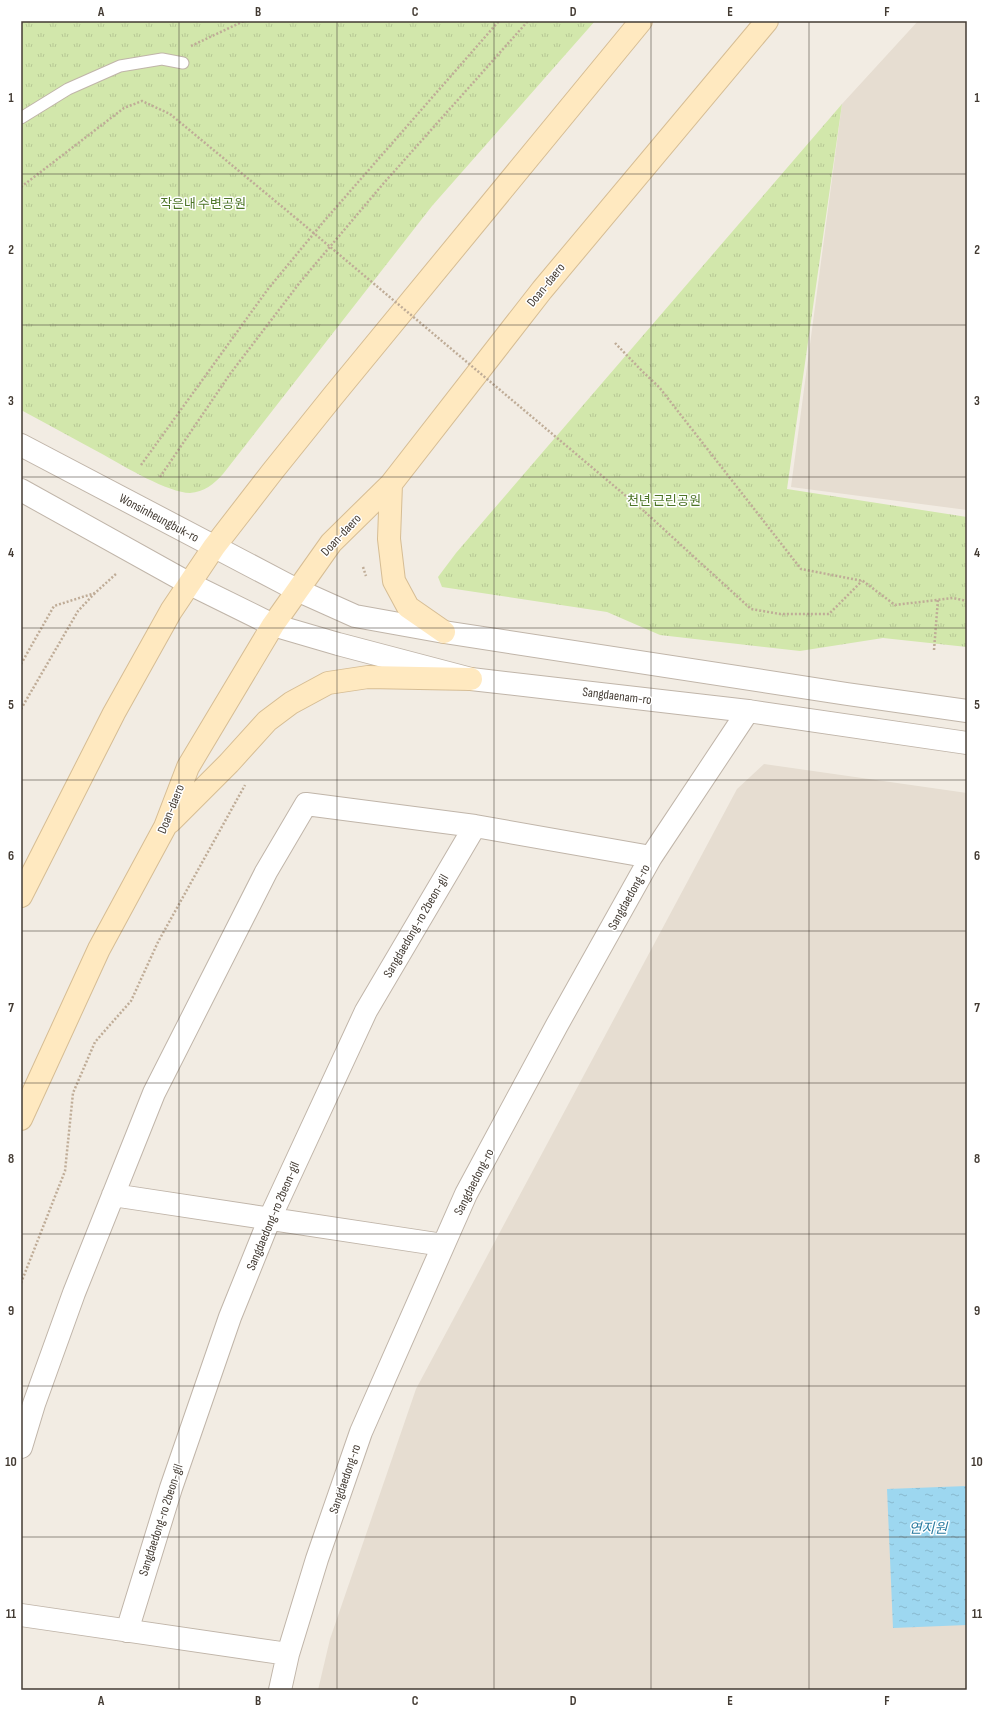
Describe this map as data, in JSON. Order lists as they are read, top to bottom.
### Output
{
  "streets": {
    "main road": ["Doan-daero"],
    "street": [
      "Wonsinheungbuk-ro",
      "Sangdaenam-ro",
      "Sangdaedong-ro",
      "Sangdaedong-ro 2beon-gil"
    ]
  },
  "crossings": [
    ["Doan-daero", "Wonsinheungbuk-ro"],
    ["Doan-daero", "Sangdaenam-ro"],
    ["Sangdaenam-ro", "Sangdaedong-ro"]
  ],
  "water": ["연지원"],
  "parks": ["작은내 수변공원", "천년 근린공원"],
  "grid": {
    "columns": [
      "A",
      "B",
      "C",
      "D",
      "E",
      "F"
    ],
    "rows": [
      "1",
      "2",
      "3",
      "4",
      "5",
      "6",
      "7",
      "8",
      "9",
      "10",
      "11"
    ]
  }
}
